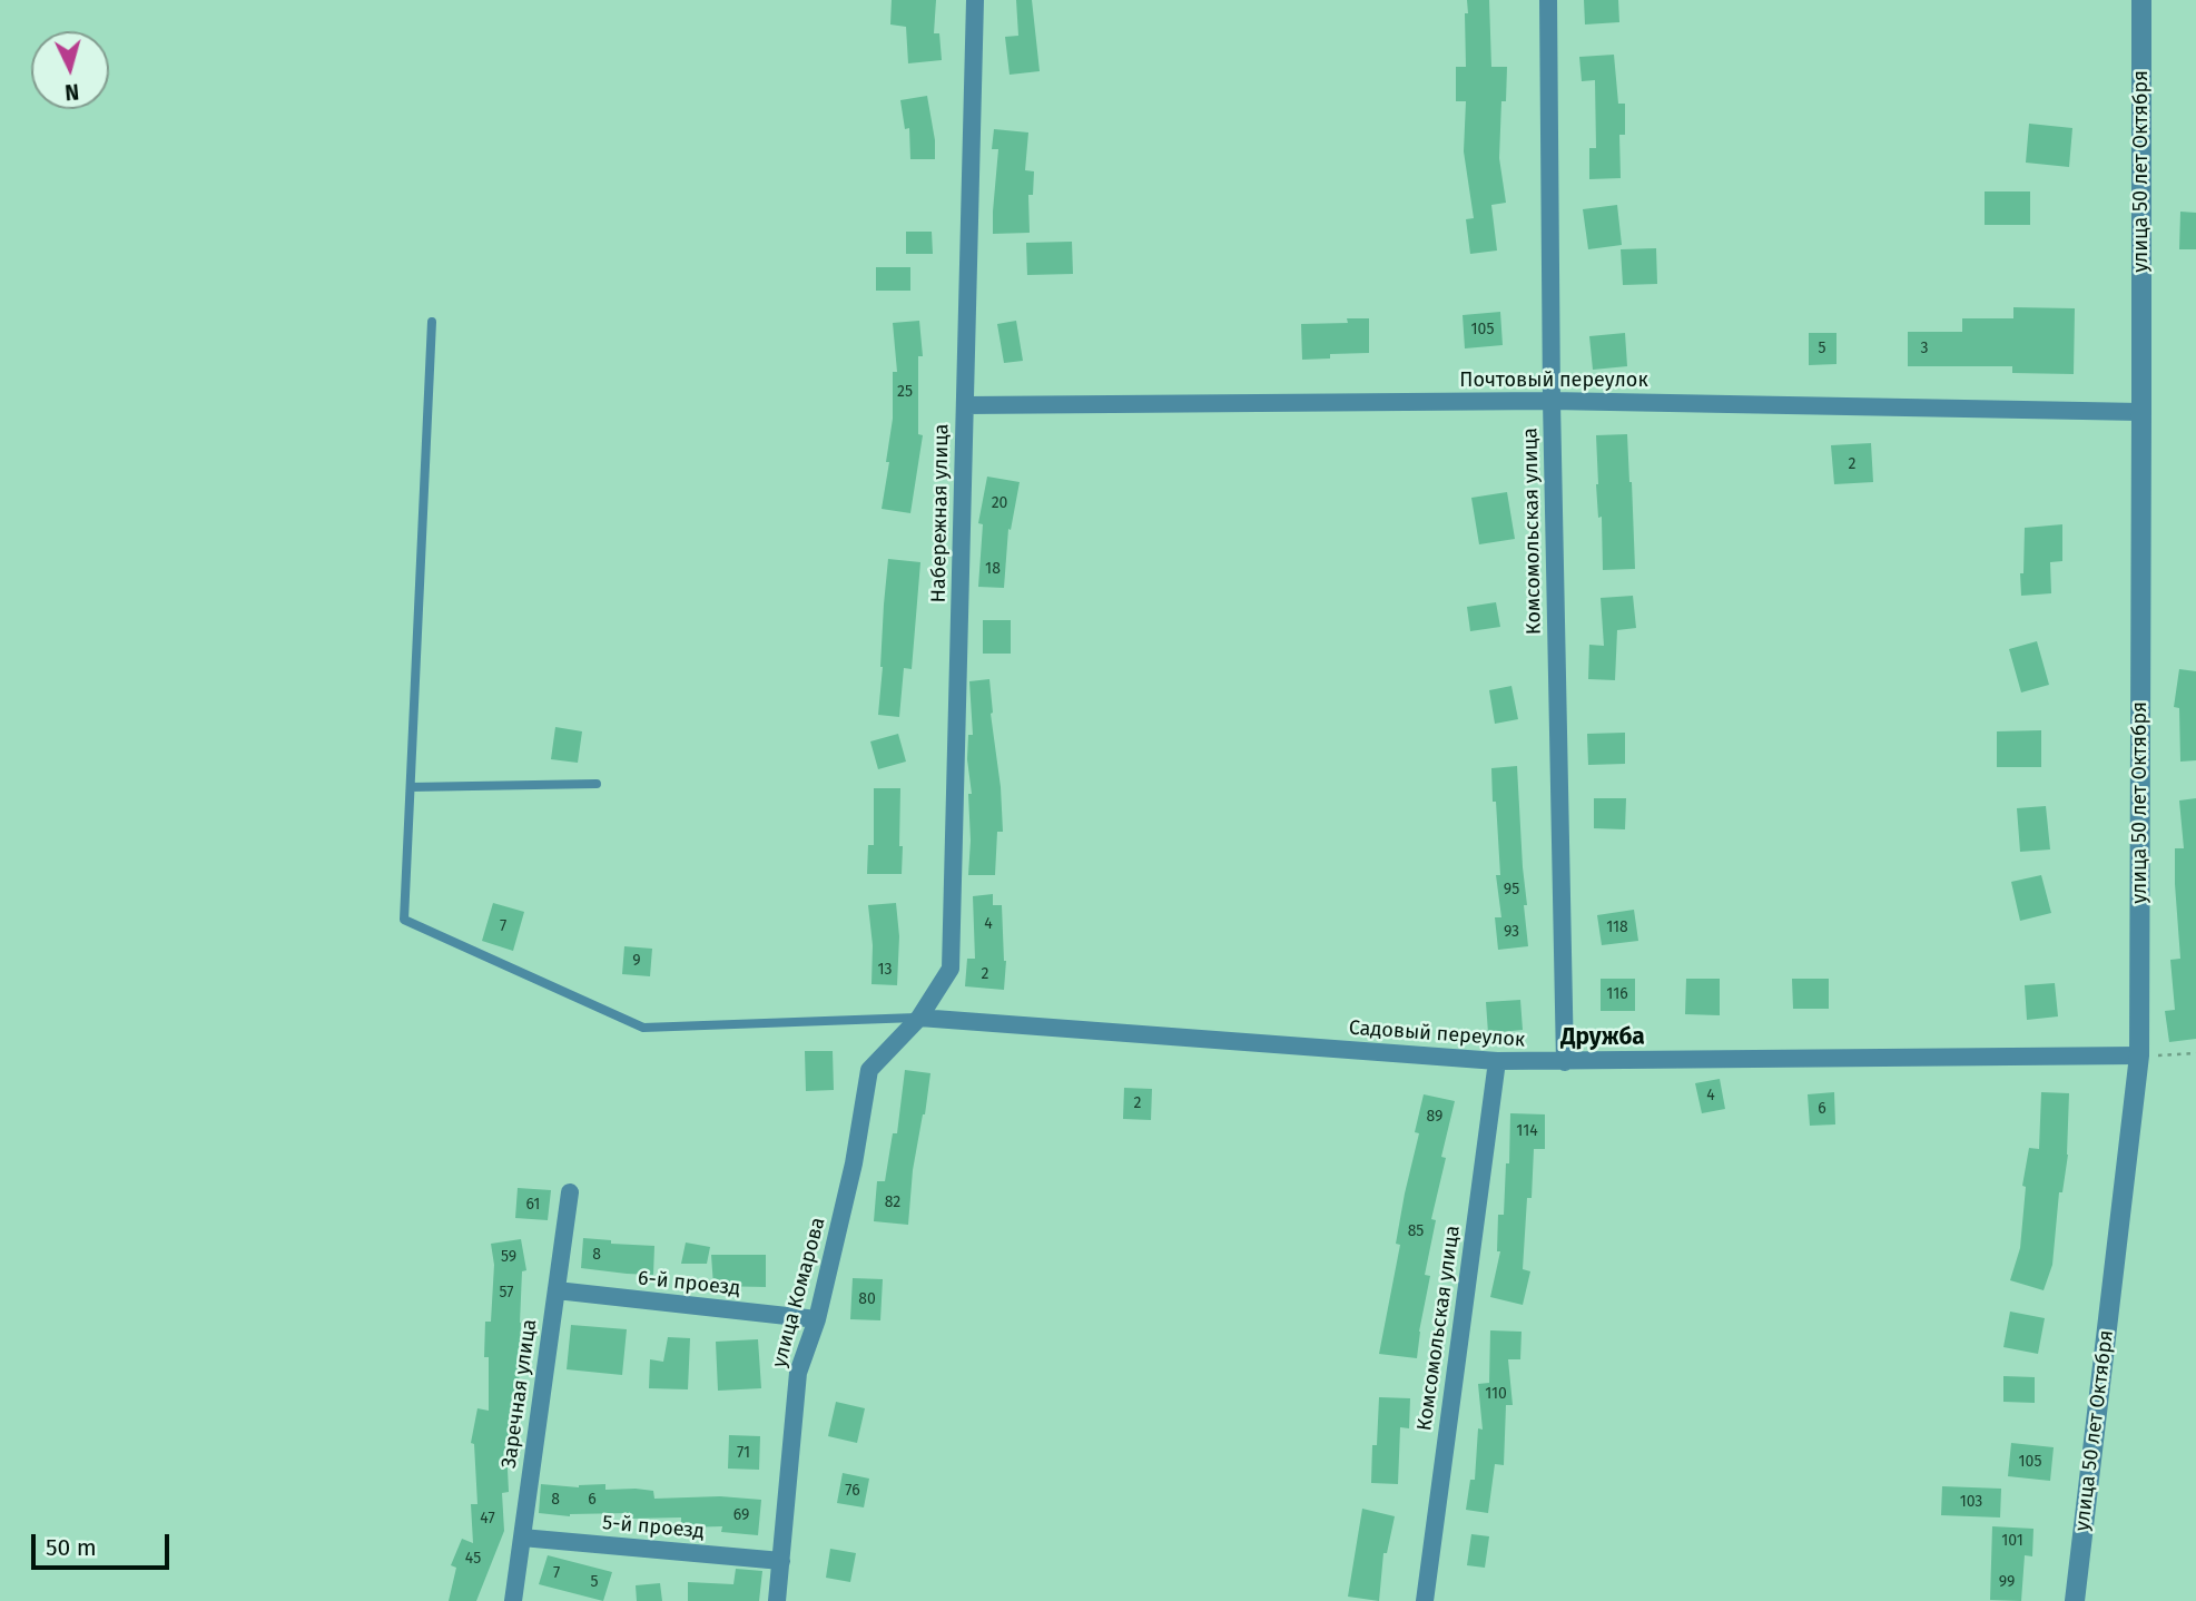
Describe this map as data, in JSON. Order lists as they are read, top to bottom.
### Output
{
  "streets": {
    "street": [
      "улица 50 лет Октября",
      "Почтовый переулок",
      "Набережная улица",
      "Комсомольская улица",
      "Садовый переулок",
      "6-й проезд",
      "улица Комарова",
      "Заречная улица",
      "5-й проезд"
    ]
  },
  "crossings": [
    ["улица 50 лет Октября", "Почтовый переулок"],
    ["улица 50 лет Октября", "Садовый переулок"],
    ["Почтовый переулок", "Набережная улица"],
    ["Почтовый переулок", "Комсомольская улица"],
    ["Набережная улица", "Садовый переулок"],
    ["Набережная улица", "улица Комарова"],
    ["Комсомольская улица", "Садовый переулок"],
    ["Садовый переулок", "улица Комарова"],
    ["6-й проезд", "улица Комарова"],
    ["6-й проезд", "Заречная улица"],
    ["улица Комарова", "5-й проезд"],
    ["Заречная улица", "5-й проезд"]
  ],
  "districts": ["Дружба"],
  "house_numbers": [
    "105",
    "5",
    "3",
    "25",
    "2",
    "20",
    "18",
    "95",
    "4",
    "7",
    "118",
    "93",
    "9",
    "13",
    "2",
    "116",
    "4",
    "2",
    "6",
    "89",
    "114",
    "82",
    "61",
    "85",
    "8",
    "59",
    "57",
    "80",
    "110",
    "71",
    "105",
    "76",
    "8",
    "6",
    "103",
    "69",
    "47",
    "101",
    "45",
    "7",
    "5",
    "99"
  ],
  "scale_bar": "50 m",
  "north": "bottom"
}
